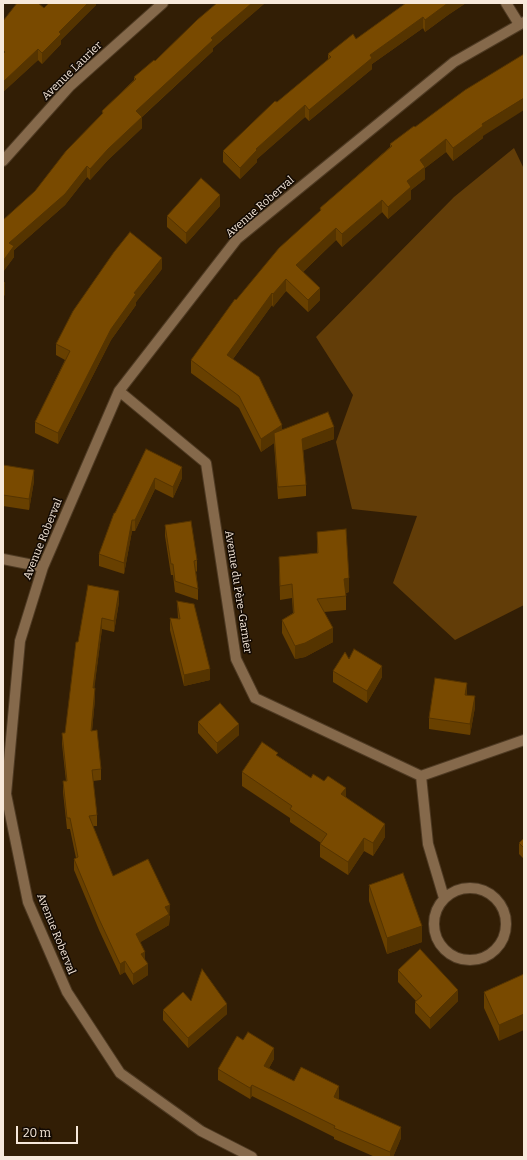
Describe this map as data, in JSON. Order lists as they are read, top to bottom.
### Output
{
  "streets": {
    "street": ["Avenue Laurier", "Avenue Roberval", "Avenue du Père-Garnier"]
  },
  "crossings": [
    ["Avenue Roberval", "Avenue du Père-Garnier"]
  ],
  "scale_bar": "20 m"
}
